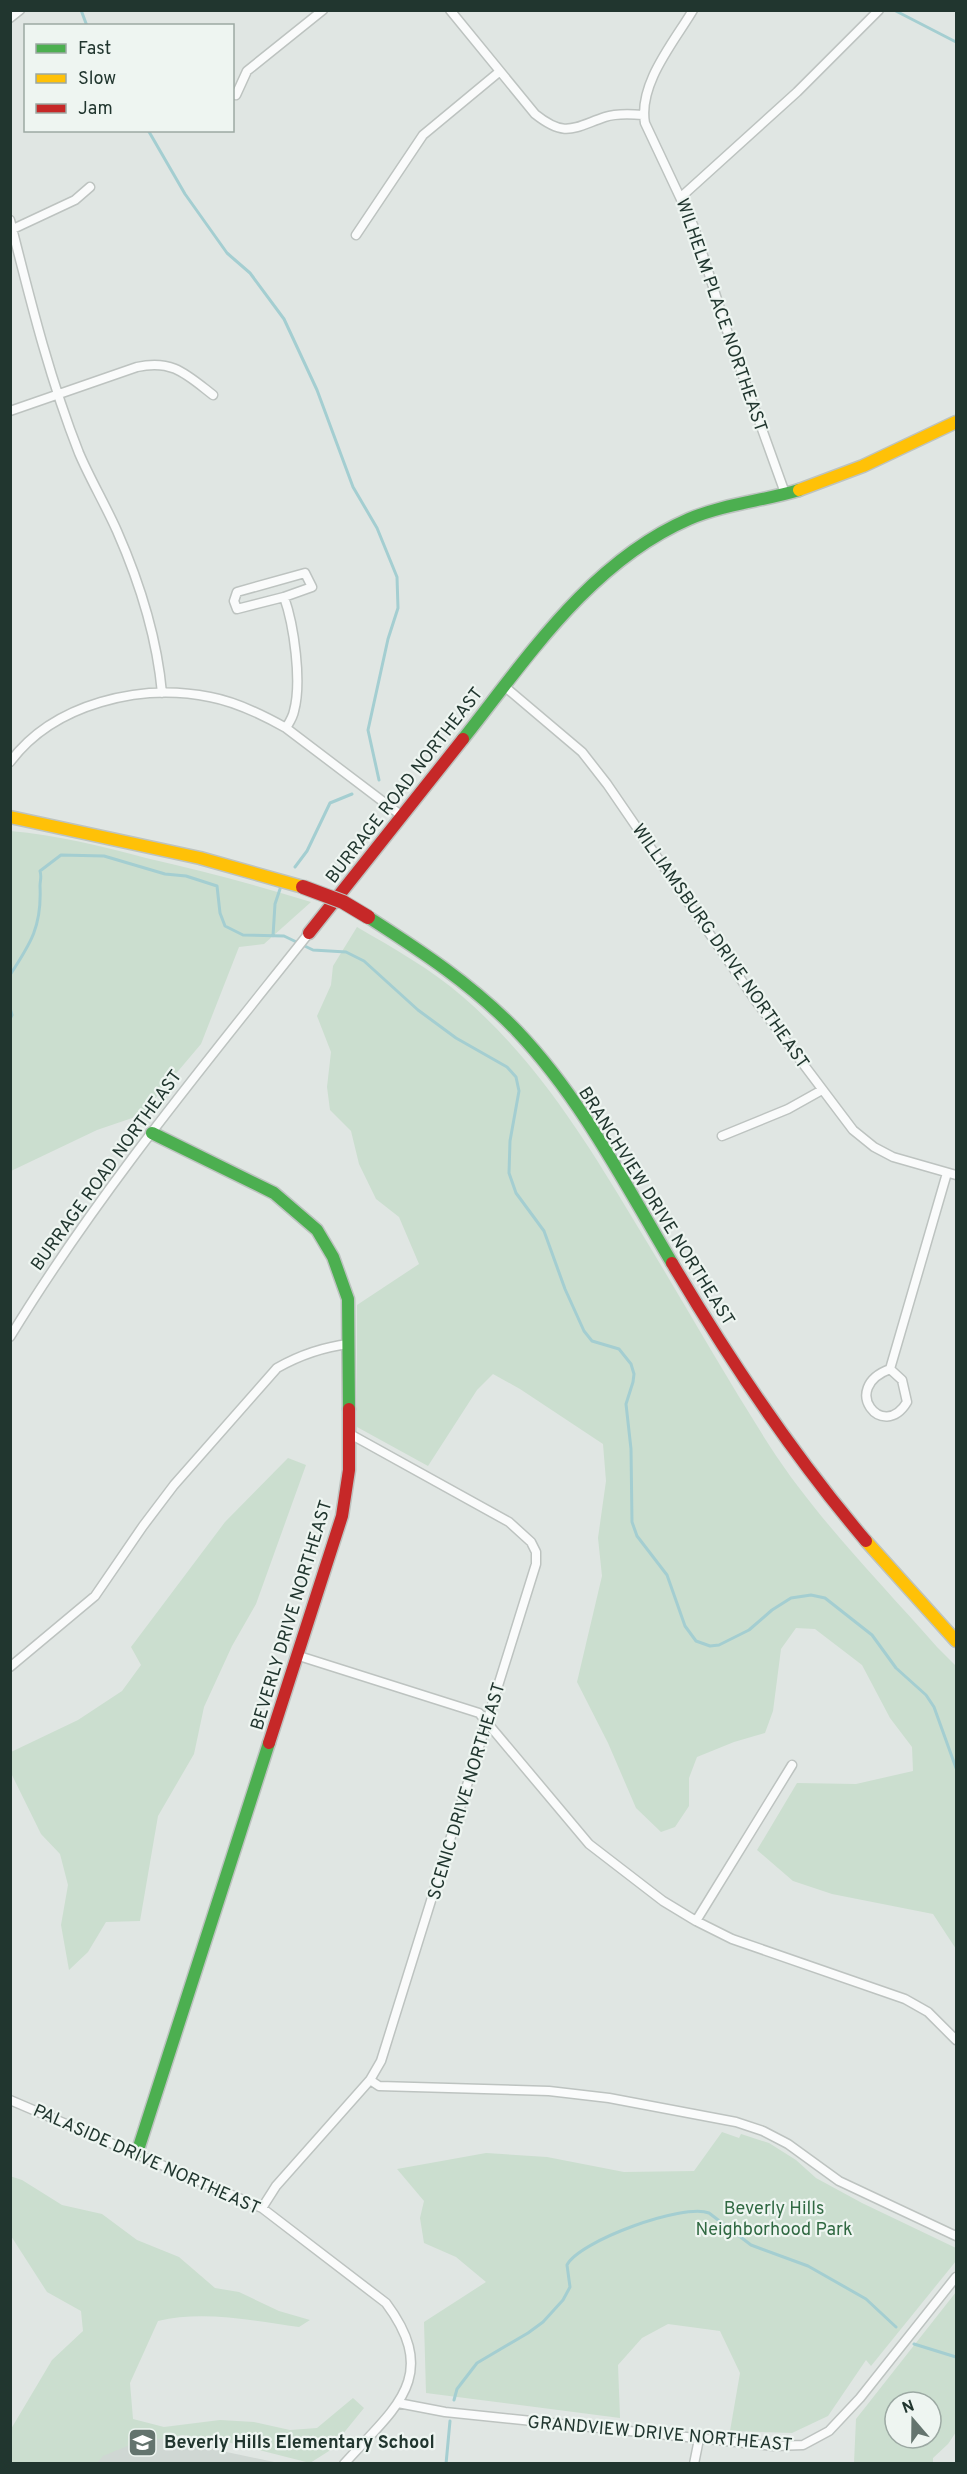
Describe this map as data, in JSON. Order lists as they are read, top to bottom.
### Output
{
  "streets": {
    "street": [
      "WILHELM PLACE NORTHEAST",
      "BURRAGE ROAD NORTHEAST",
      "WILLIAMSBURG DRIVE NORTHEAST",
      "BRANCHVIEW DRIVE NORTHEAST",
      "BEVERLY DRIVE NORTHEAST",
      "SCENIC DRIVE NORTHEAST",
      "PALASIDE DRIVE NORTHEAST",
      "GRANDVIEW DRIVE NORTHEAST"
    ]
  },
  "crossings": [
    ["WILHELM PLACE NORTHEAST", "BURRAGE ROAD NORTHEAST"],
    ["BURRAGE ROAD NORTHEAST", "WILLIAMSBURG DRIVE NORTHEAST"],
    ["BURRAGE ROAD NORTHEAST", "BEVERLY DRIVE NORTHEAST"],
    ["BEVERLY DRIVE NORTHEAST", "SCENIC DRIVE NORTHEAST"],
    ["BEVERLY DRIVE NORTHEAST", "PALASIDE DRIVE NORTHEAST"],
    ["SCENIC DRIVE NORTHEAST", "PALASIDE DRIVE NORTHEAST"],
    ["PALASIDE DRIVE NORTHEAST", "GRANDVIEW DRIVE NORTHEAST"]
  ],
  "parks": ["Beverly Hills Neighborhood Park"],
  "places": {
    "school or university": ["Beverly Hills Elementary School"]
  },
  "legend": ["Fast", "Slow", "Jam"],
  "north": "top"
}
